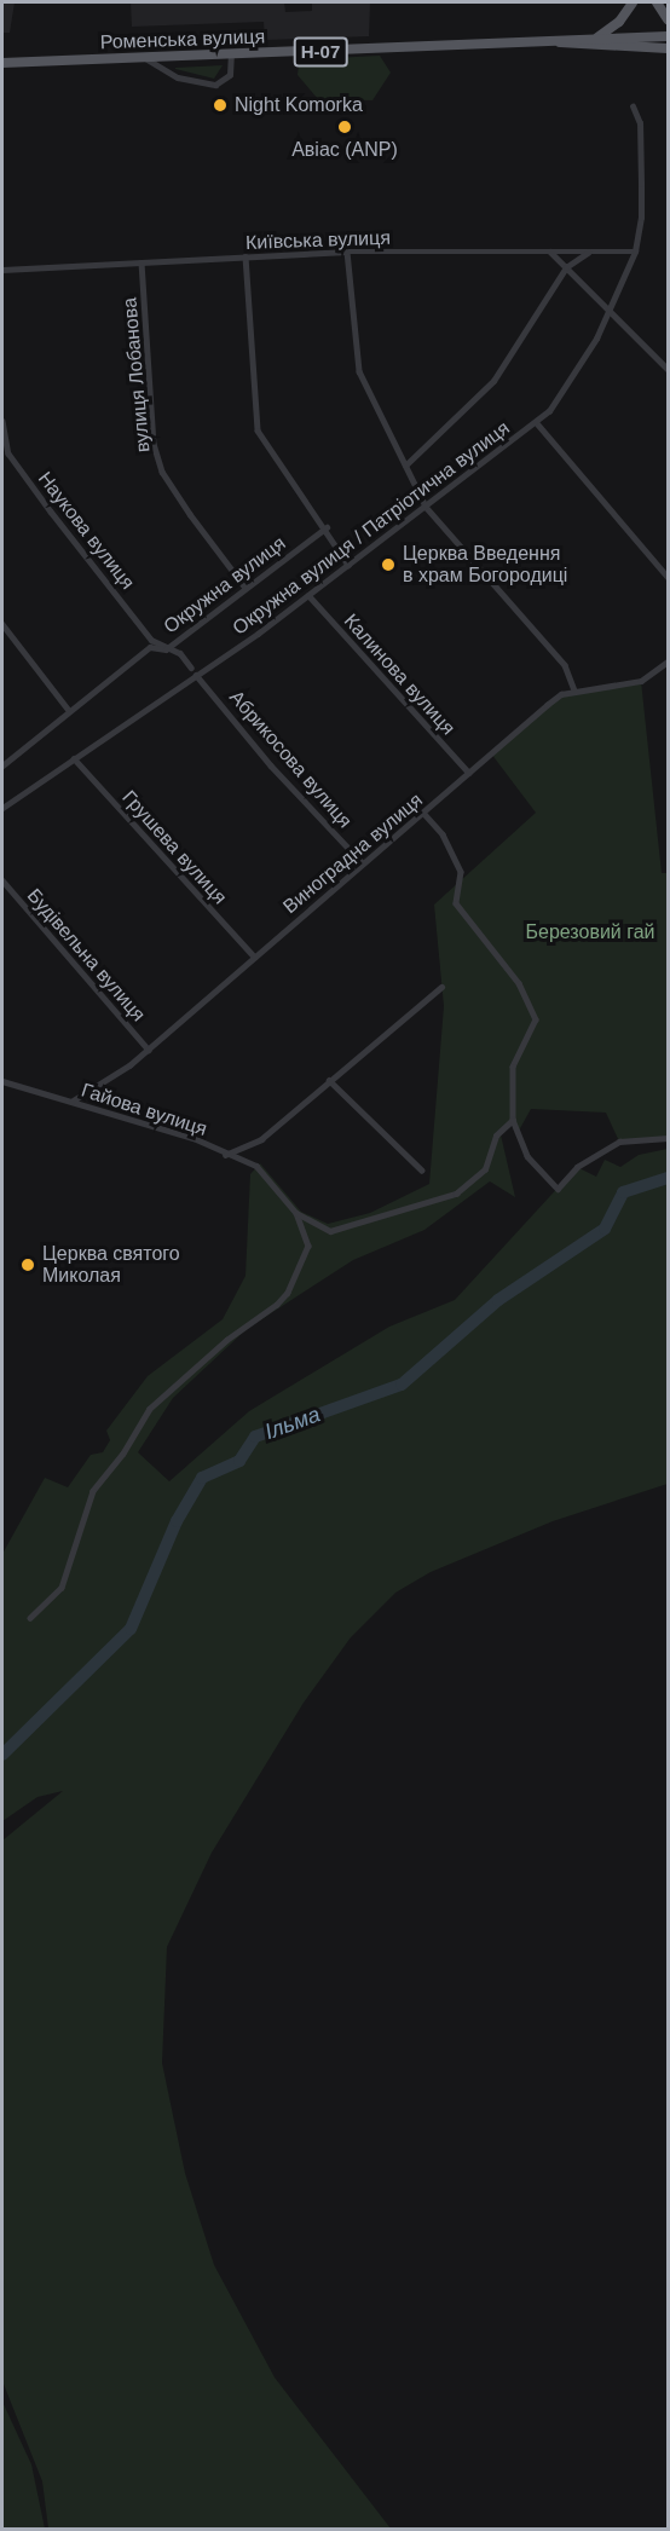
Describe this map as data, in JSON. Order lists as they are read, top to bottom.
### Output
{
  "streets": {
    "main road": ["Роменська вулиця", "Н-07"],
    "street": [
      "Київська вулиця",
      "вулиця Лобанова",
      "Окружна вулиця / Патріотична вулиця",
      "Наукова вулиця",
      "Окружна вулиця",
      "Калинова вулиця",
      "Абрикосова вулиця",
      "Грушева вулиця",
      "Виноградна вулиця",
      "Будівельна вулиця",
      "Гайова вулиця"
    ]
  },
  "crossings": [
    ["Роменська вулиця", "Н-07"],
    ["Київська вулиця", "вулиця Лобанова"],
    ["Київська вулиця", "Окружна вулиця / Патріотична вулиця"],
    ["вулиця Лобанова", "Окружна вулиця"],
    ["Окружна вулиця / Патріотична вулиця", "Калинова вулиця"],
    ["Окружна вулиця / Патріотична вулиця", "Абрикосова вулиця"],
    ["Окружна вулиця / Патріотична вулиця", "Грушева вулиця"],
    ["Наукова вулиця", "Окружна вулиця"],
    ["Калинова вулиця", "Виноградна вулиця"],
    ["Абрикосова вулиця", "Виноградна вулиця"],
    ["Грушева вулиця", "Виноградна вулиця"],
    ["Виноградна вулиця", "Будівельна вулиця"],
    ["Виноградна вулиця", "Гайова вулиця"]
  ],
  "water": ["Ільма"],
  "parks": ["Березовий гай"],
  "places": [
    "Night Komorka",
    "Авіас (ANP)",
    "Церква Введення в храм Богородиці",
    "Церква святого Миколая"
  ]
}
